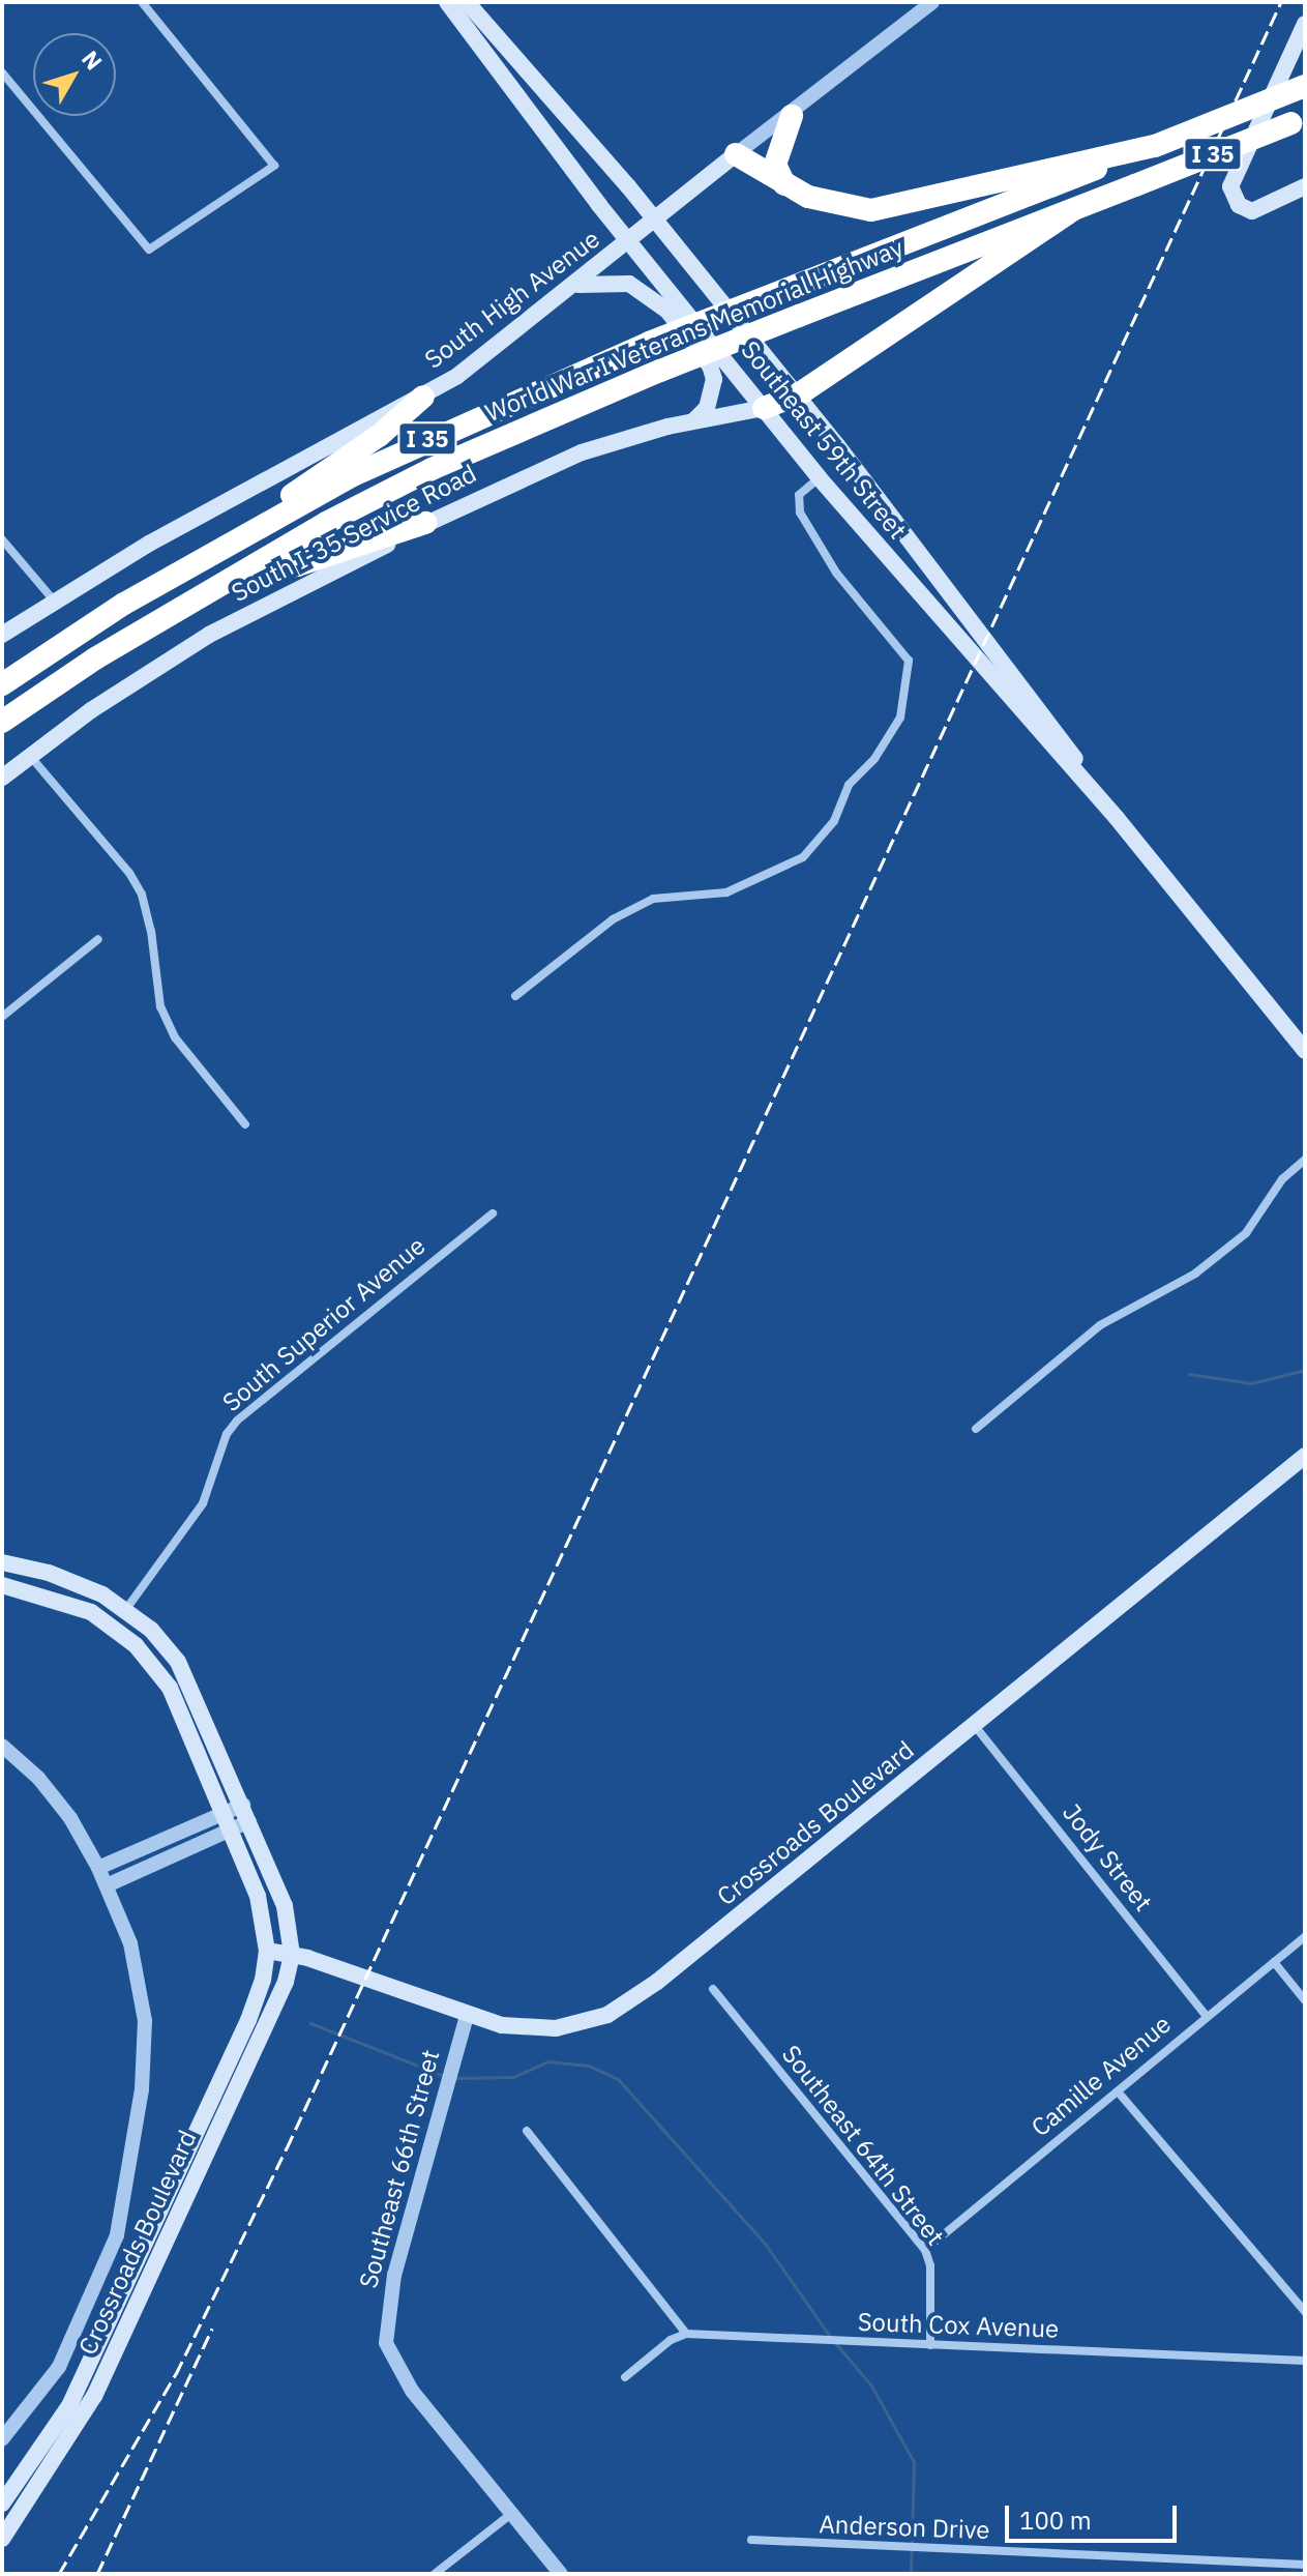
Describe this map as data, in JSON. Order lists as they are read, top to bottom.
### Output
{
  "streets": {
    "highway": ["I 35", "World War I Veterans Memorial Highway"],
    "main road": [
      "South High Avenue",
      "Southeast 59th Street",
      "South I-35 Service Road",
      "Crossroads Boulevard"
    ],
    "street": [
      "South Superior Avenue",
      "Jody Street",
      "Camille Avenue",
      "Southeast 64th Street",
      "Southeast 66th Street",
      "South Cox Avenue",
      "Anderson Drive"
    ]
  },
  "crossings": [
    ["South High Avenue", "Southeast 59th Street"],
    ["Southeast 59th Street", "South I-35 Service Road"],
    ["Crossroads Boulevard", "Jody Street"],
    ["Crossroads Boulevard", "Southeast 66th Street"],
    ["Jody Street", "Camille Avenue"],
    ["Camille Avenue", "Southeast 64th Street"],
    ["Southeast 64th Street", "South Cox Avenue"]
  ],
  "scale_bar": "100 m",
  "north": "top right"
}
